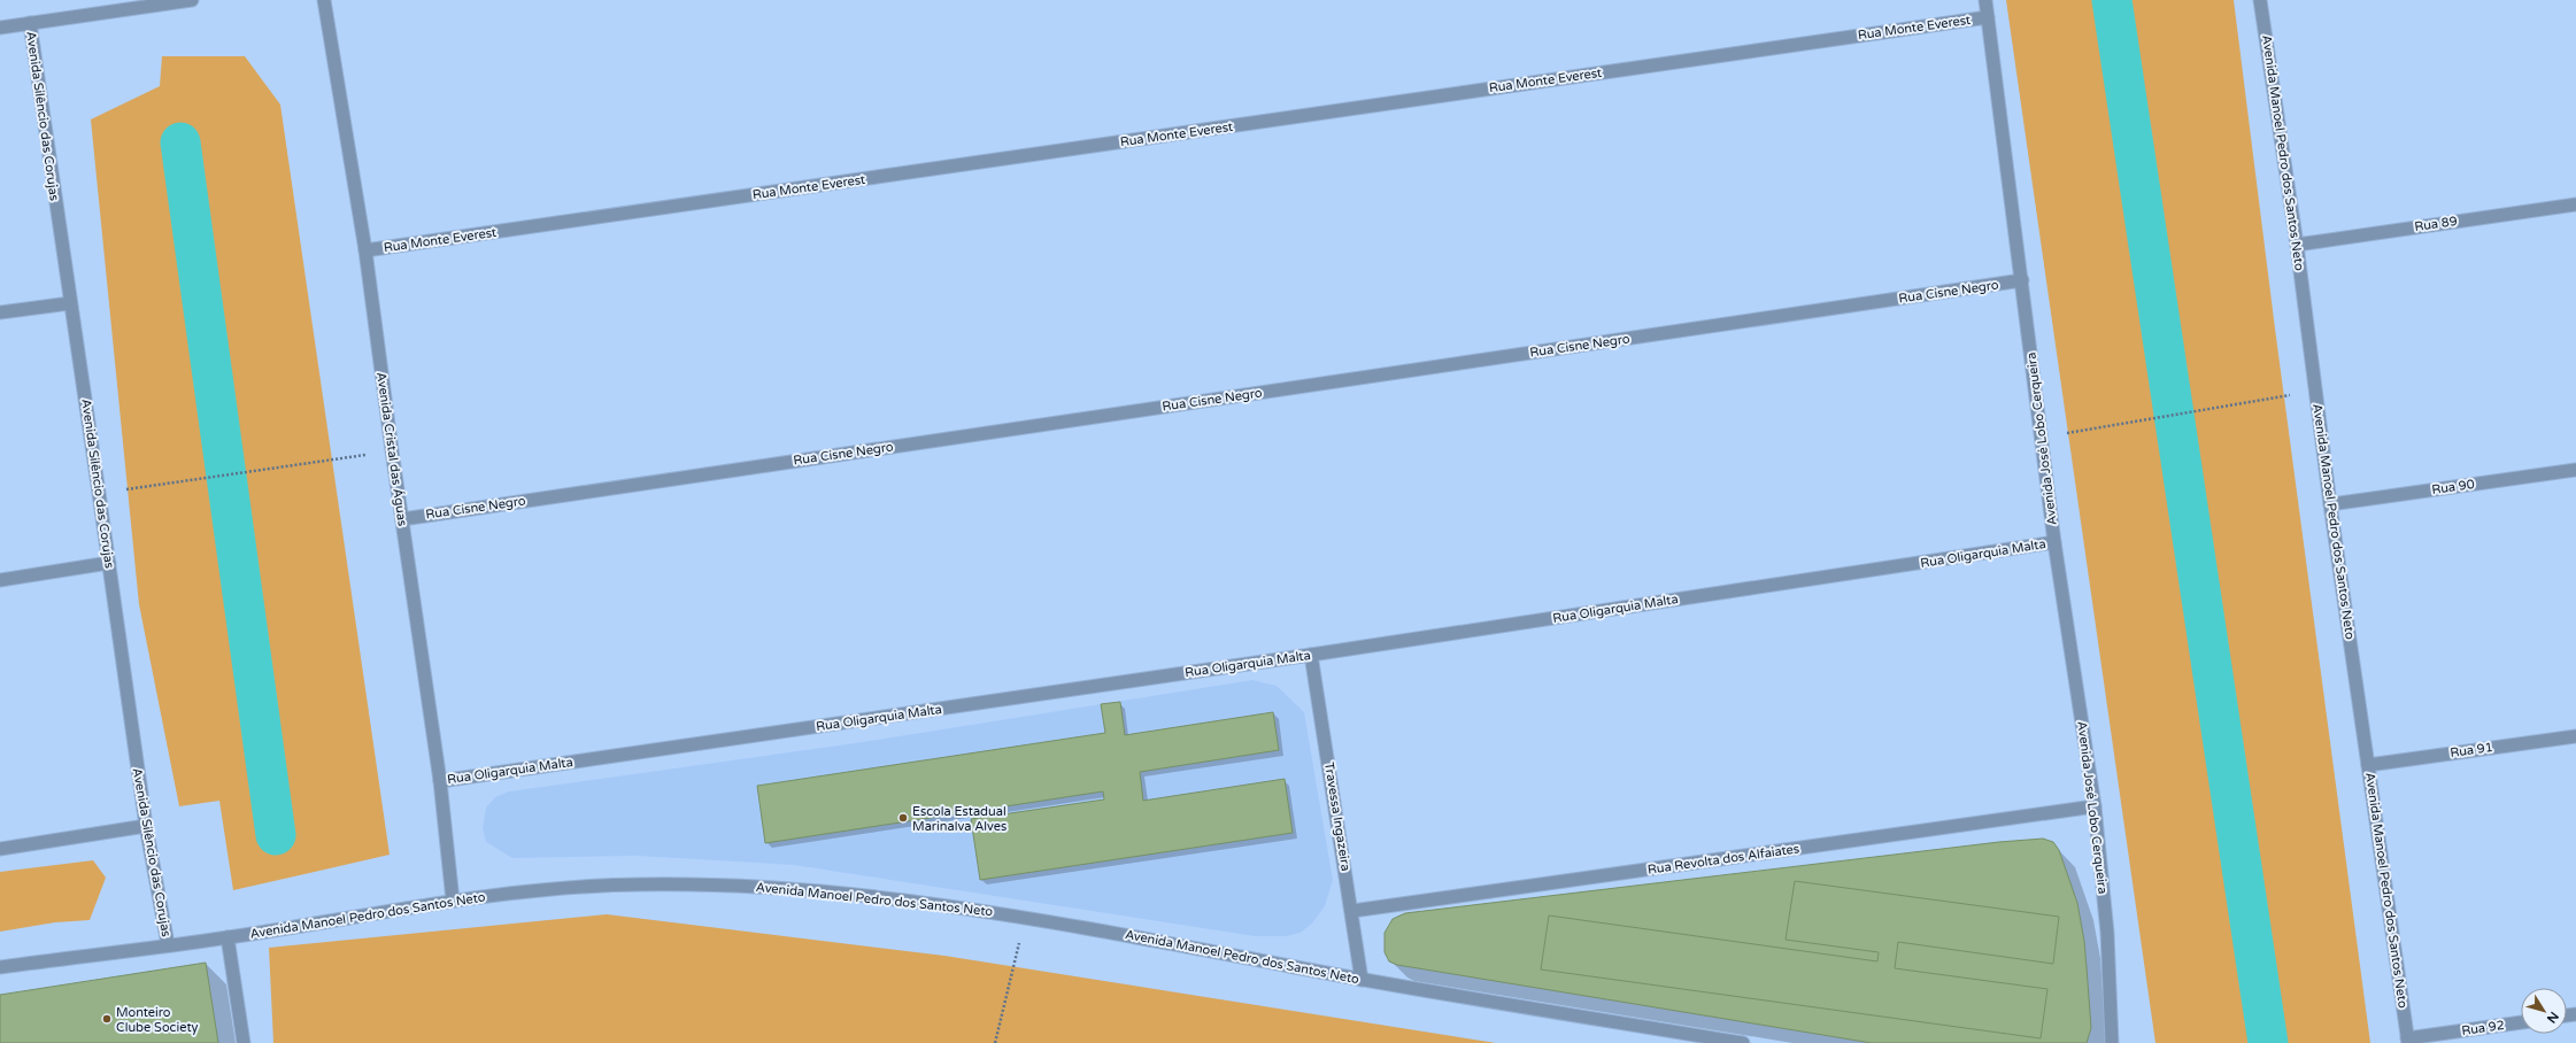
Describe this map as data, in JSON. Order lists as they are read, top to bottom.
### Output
{
  "streets": {
    "street": [
      "Rua Monte Everest",
      "Avenida Silêncio das Corujas",
      "Avenida Manoel Pedro dos Santos Neto",
      "Rua 89",
      "Rua Cisne Negro",
      "Avenida José Lobo Cerqueira",
      "Avenida Cristal das Águas",
      "Rua 90",
      "Rua Oligarquia Malta",
      "Rua 91",
      "Travessa Ingazeira",
      "Rua Revolta dos Alfaiates",
      "Rua 92"
    ]
  },
  "crossings": [
    ["Rua Monte Everest", "Avenida José Lobo Cerqueira"],
    ["Rua Monte Everest", "Avenida Cristal das Águas"],
    ["Avenida Silêncio das Corujas", "Avenida Manoel Pedro dos Santos Neto"],
    ["Avenida Manoel Pedro dos Santos Neto", "Rua 89"],
    ["Avenida Manoel Pedro dos Santos Neto", "Avenida Cristal das Águas"],
    ["Avenida Manoel Pedro dos Santos Neto", "Rua 90"],
    ["Avenida Manoel Pedro dos Santos Neto", "Rua 91"],
    ["Avenida Manoel Pedro dos Santos Neto", "Travessa Ingazeira"],
    ["Avenida Manoel Pedro dos Santos Neto", "Rua 92"],
    ["Rua Cisne Negro", "Avenida José Lobo Cerqueira"],
    ["Rua Cisne Negro", "Avenida Cristal das Águas"],
    ["Avenida José Lobo Cerqueira", "Rua Oligarquia Malta"],
    ["Avenida José Lobo Cerqueira", "Rua Revolta dos Alfaiates"],
    ["Avenida Cristal das Águas", "Rua Oligarquia Malta"],
    ["Rua Oligarquia Malta", "Travessa Ingazeira"],
    ["Travessa Ingazeira", "Rua Revolta dos Alfaiates"]
  ],
  "places": ["Escola Estadual Marinalva Alves", "Monteiro Clube Society"],
  "north": "bottom right"
}
